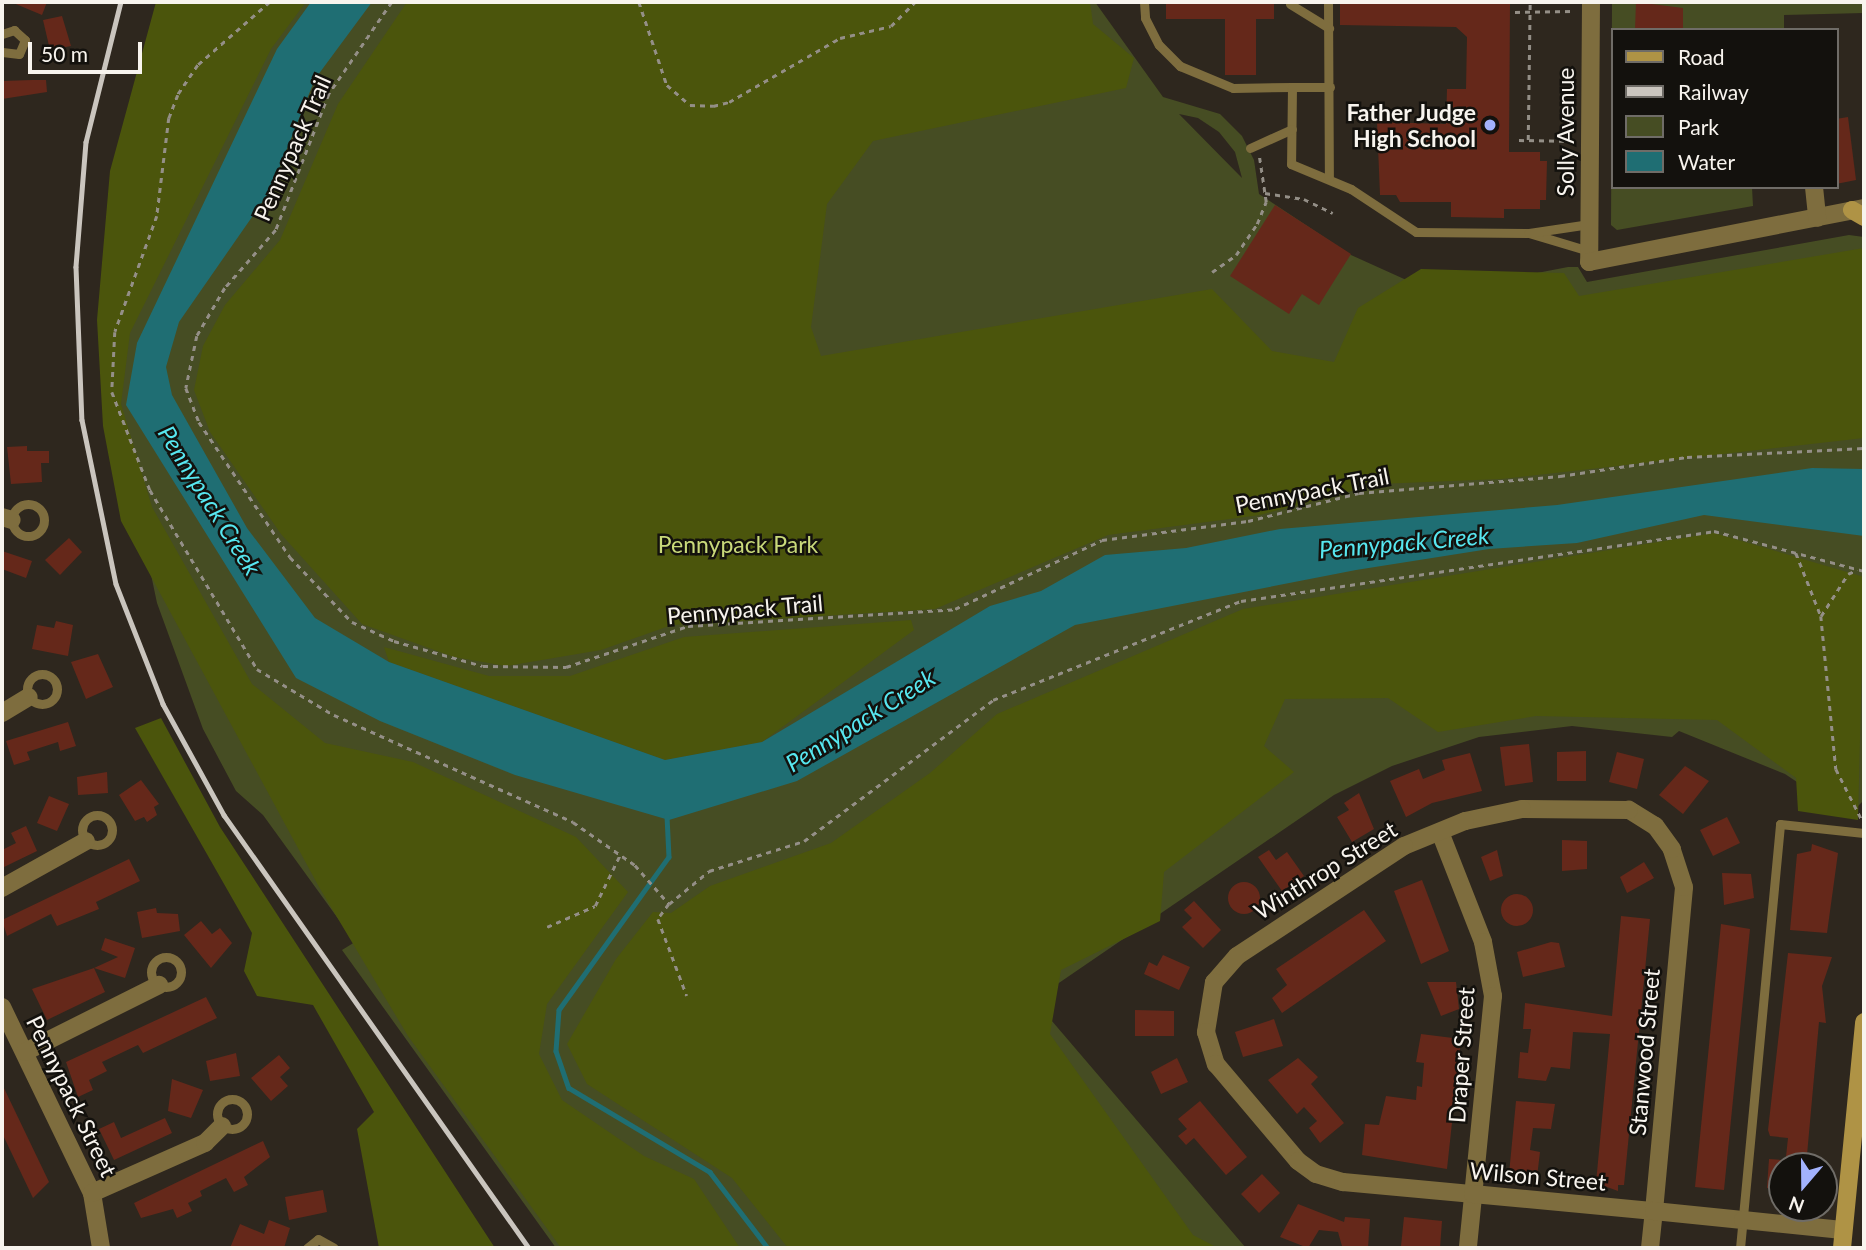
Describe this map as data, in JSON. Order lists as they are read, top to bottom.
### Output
{
  "streets": {
    "street": [
      "Solly Avenue",
      "Winthrop Street",
      "Stanwood Street",
      "Draper Street",
      "Pennypack Street",
      "Wilson Street"
    ],
    "path": ["Pennypack Trail"]
  },
  "crossings": [
    ["Winthrop Street", "Stanwood Street"],
    ["Winthrop Street", "Draper Street"],
    ["Winthrop Street", "Wilson Street"],
    ["Stanwood Street", "Wilson Street"],
    ["Draper Street", "Wilson Street"]
  ],
  "water": ["Pennypack Creek"],
  "parks": ["Pennypack Park"],
  "places": ["Father Judge High School"],
  "legend": [
    "Road",
    "Railway",
    "Park",
    "Water"
  ],
  "scale_bar": "50 m",
  "north": "bottom"
}
